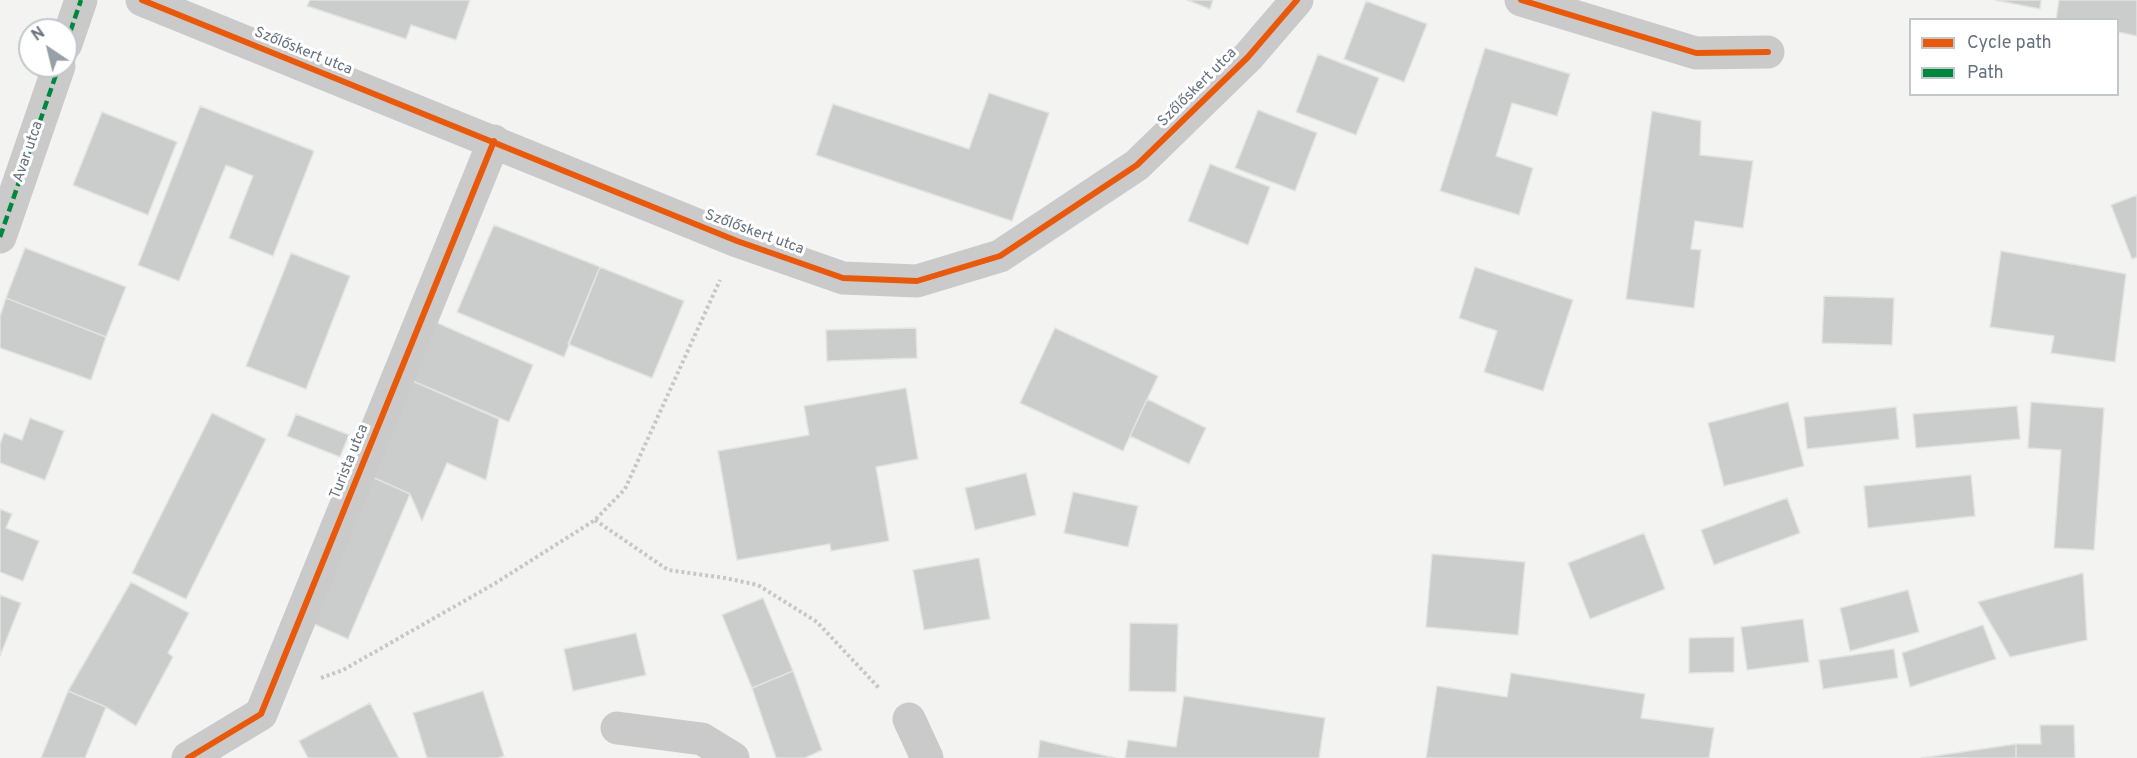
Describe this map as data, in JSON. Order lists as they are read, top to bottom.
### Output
{
  "streets": {
    "street": ["Szőlőskert utca", "Avar utca", "Turista utca"]
  },
  "crossings": [
    ["Szőlőskert utca", "Turista utca"]
  ],
  "legend": ["Cycle path", "Path"],
  "north": "top left"
}
